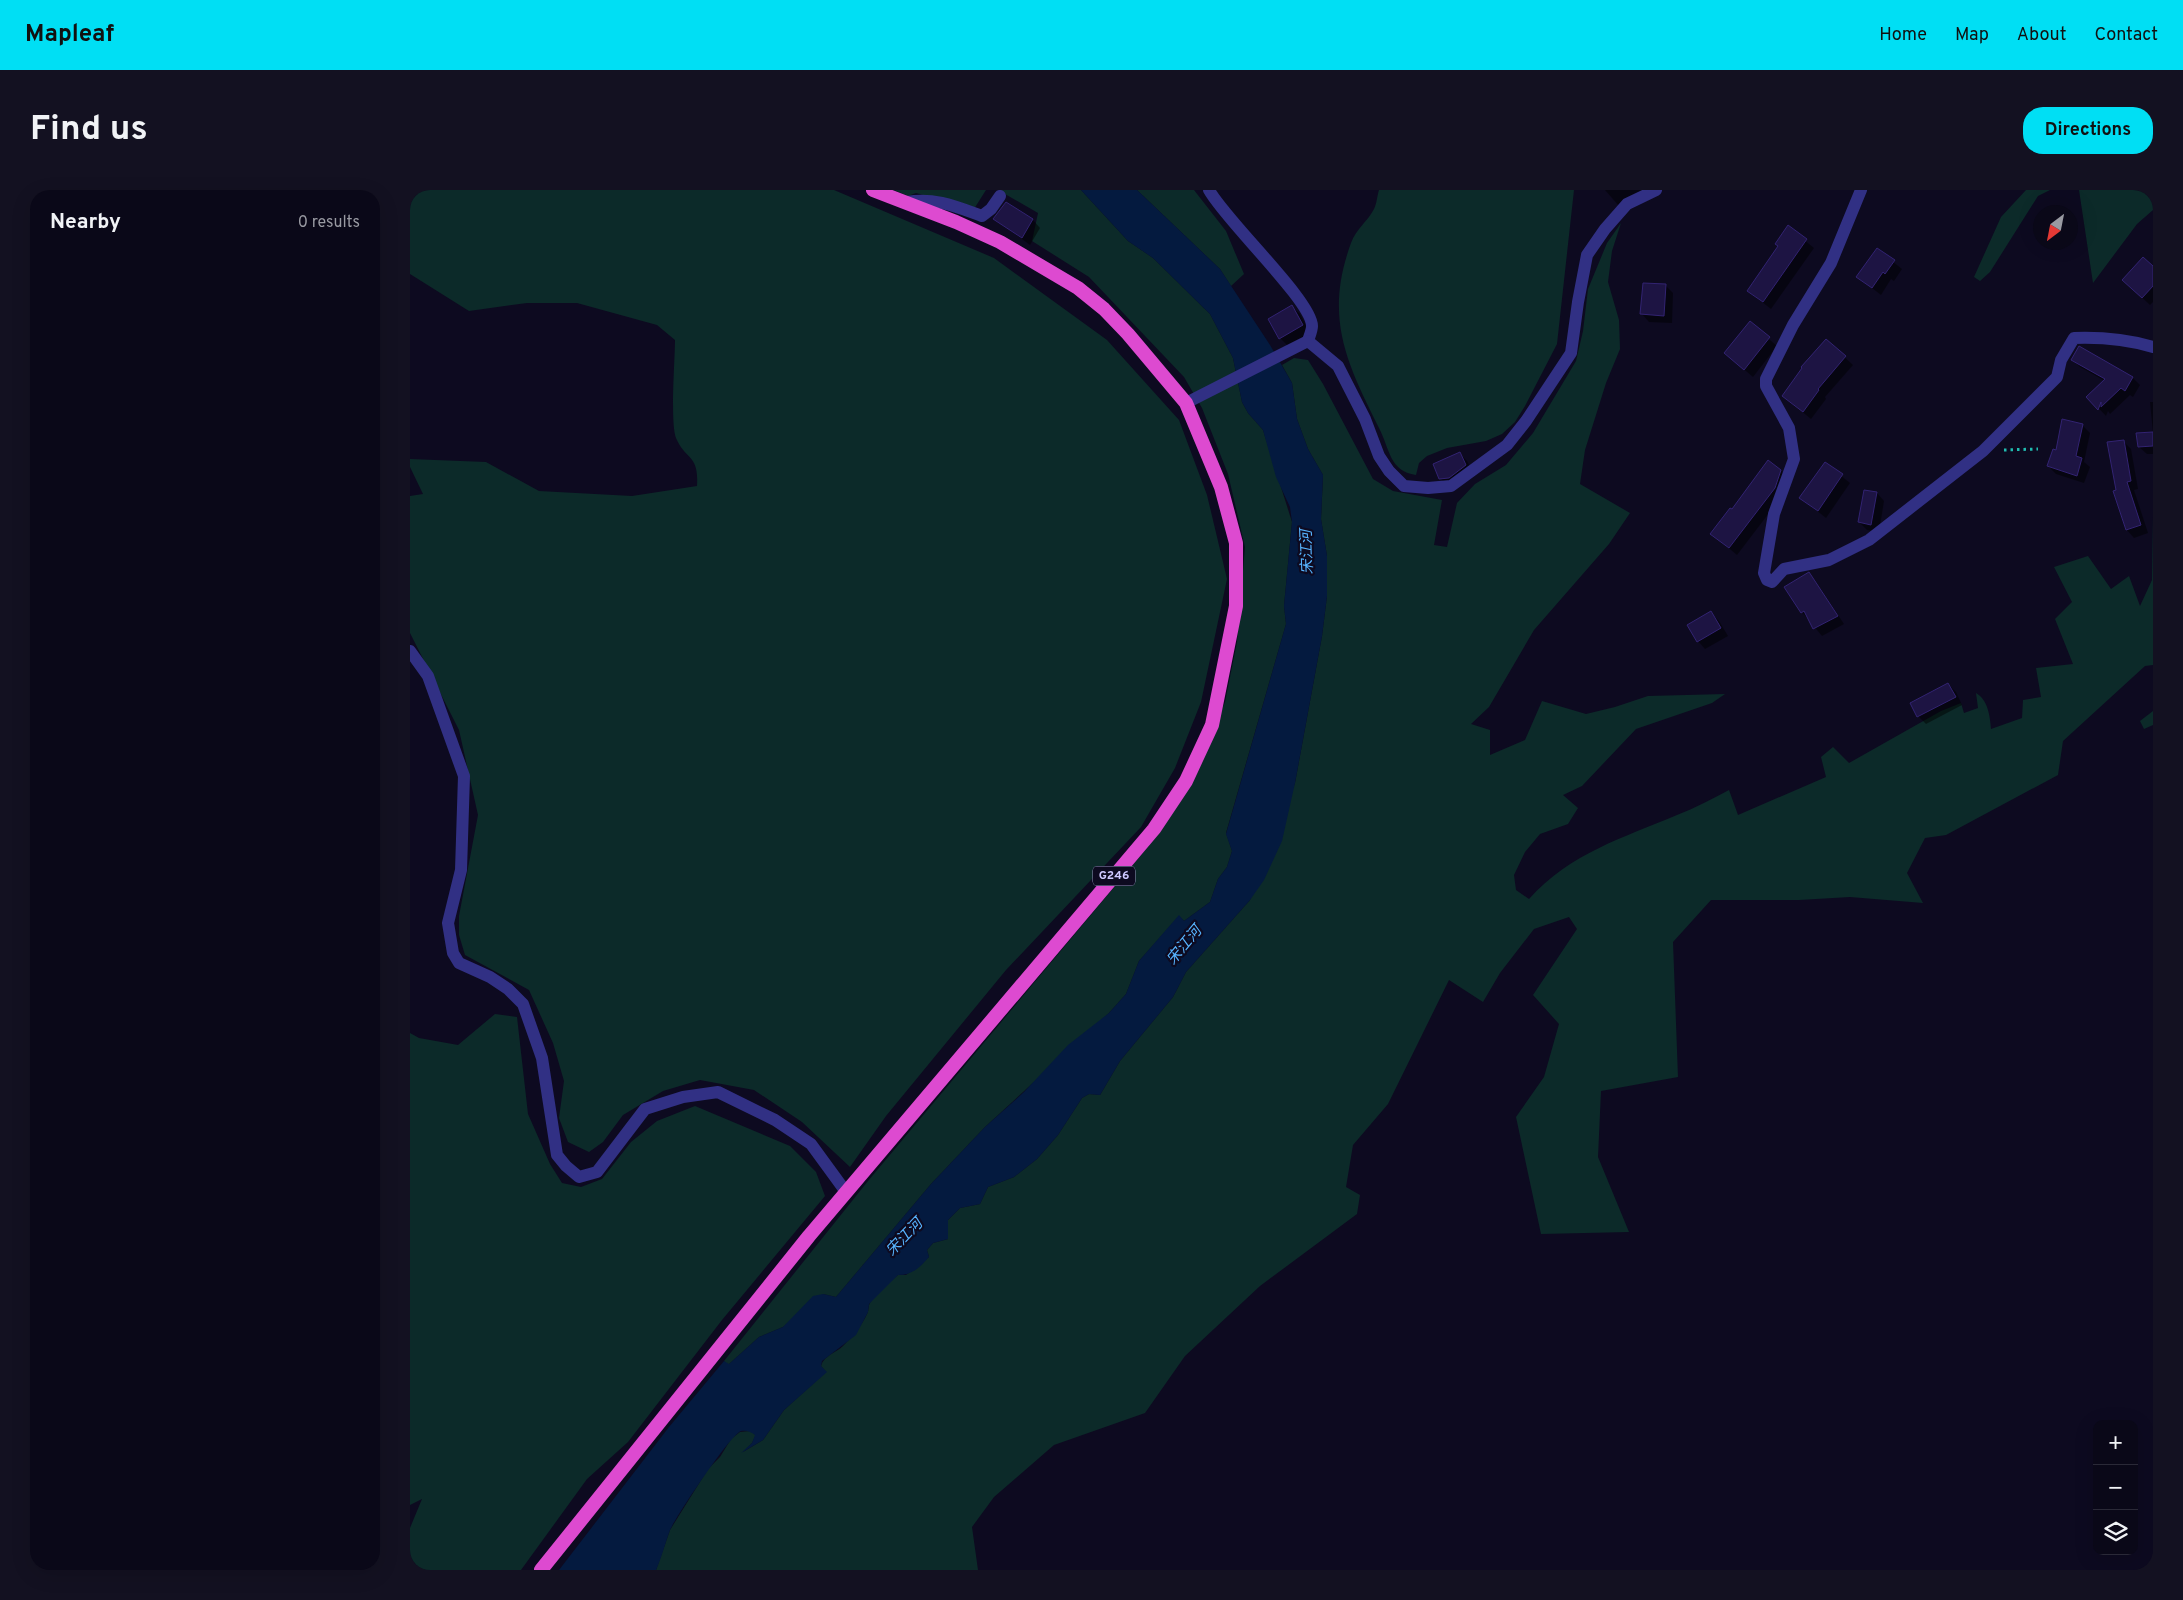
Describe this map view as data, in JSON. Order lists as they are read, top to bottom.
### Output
{
  "streets": {
    "highway": ["G246"]
  },
  "water": ["宋江河"],
  "north": "bottom left",
  "page": {
    "header": "Mapleaf",
    "nav": [
      "Home",
      "Map",
      "About",
      "Contact"
    ],
    "buttons": "Directions",
    "title": "Find us",
    "heading": ["Nearby", "0 results"],
    "map_buttons": ["+", "−"]
  }
}
